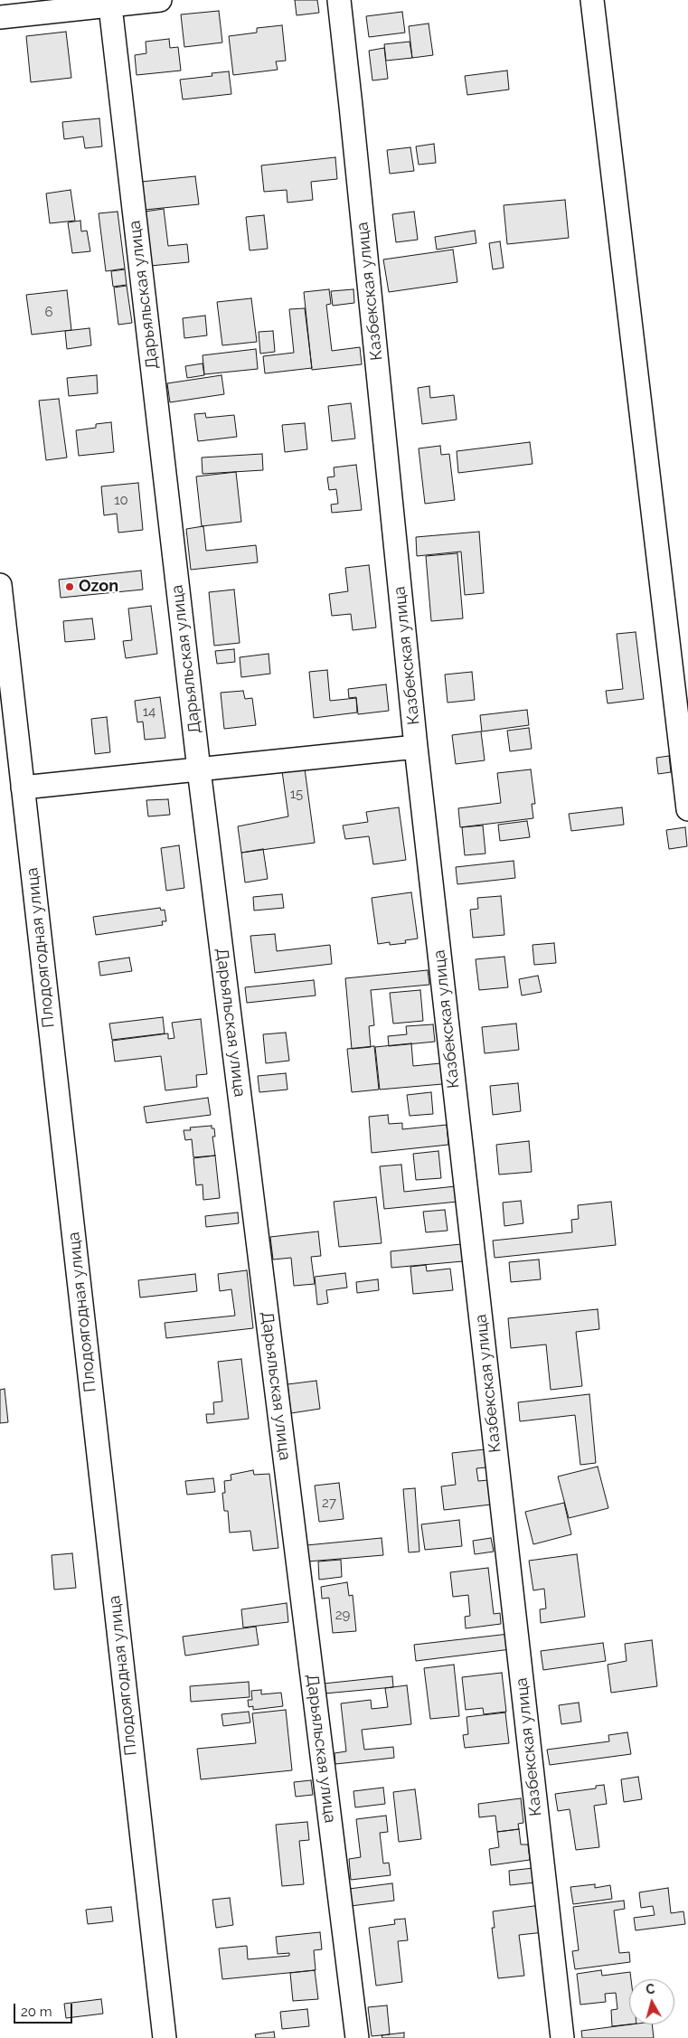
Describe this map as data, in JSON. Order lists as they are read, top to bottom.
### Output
{
  "streets": {
    "street": ["Казбекская улица", "Дарьяльская улица", "Плодоягодная улица"]
  },
  "places": ["Ozon"],
  "house_numbers": [
    "6",
    "10",
    "14",
    "15",
    "27",
    "29"
  ],
  "scale_bar": "20 m",
  "north": "top"
}
